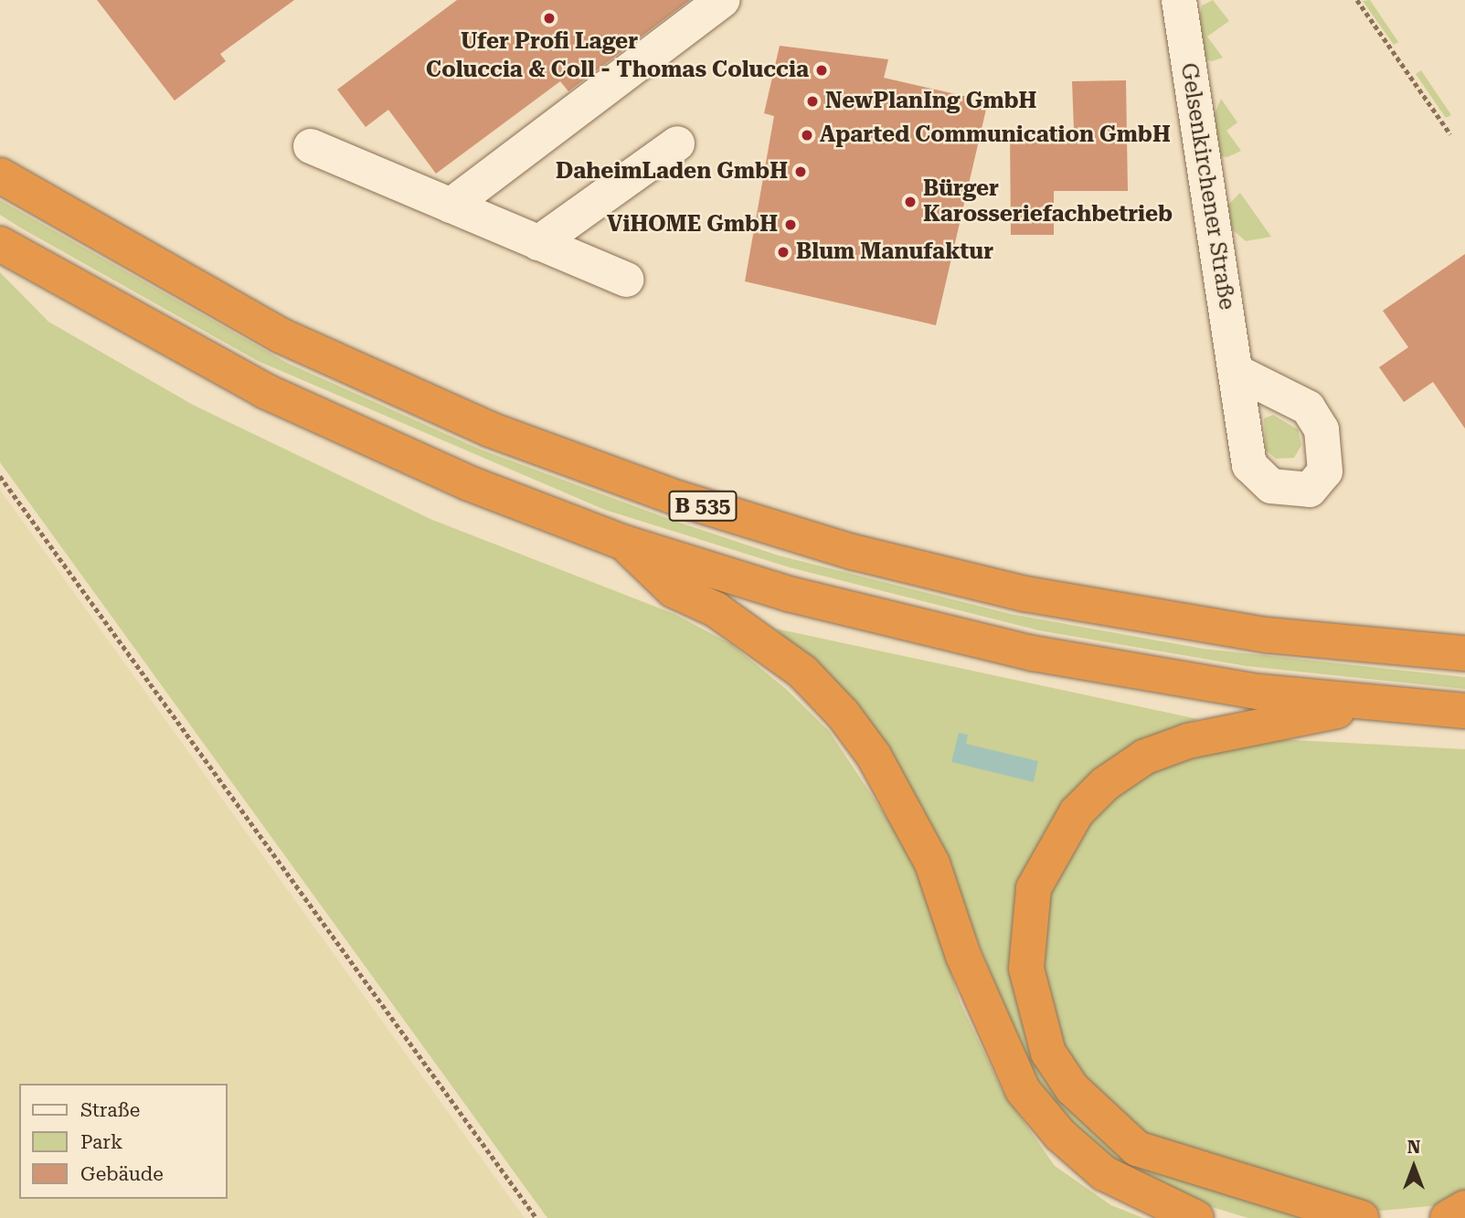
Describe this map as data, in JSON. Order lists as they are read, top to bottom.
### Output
{
  "streets": {
    "highway": ["B 535"],
    "street": ["Gelsenkirchener Straße"]
  },
  "places": [
    "Ufer Profi Lager",
    "Coluccia & Coll - Thomas Coluccia",
    "NewPlanIng GmbH",
    "Aparted Communication GmbH",
    "DaheimLaden GmbH",
    "Bürger Karosseriefachbetrieb",
    "ViHOME GmbH",
    "Blum Manufaktur"
  ],
  "legend": ["Straße", "Park", "Gebäude"],
  "north": "top"
}
